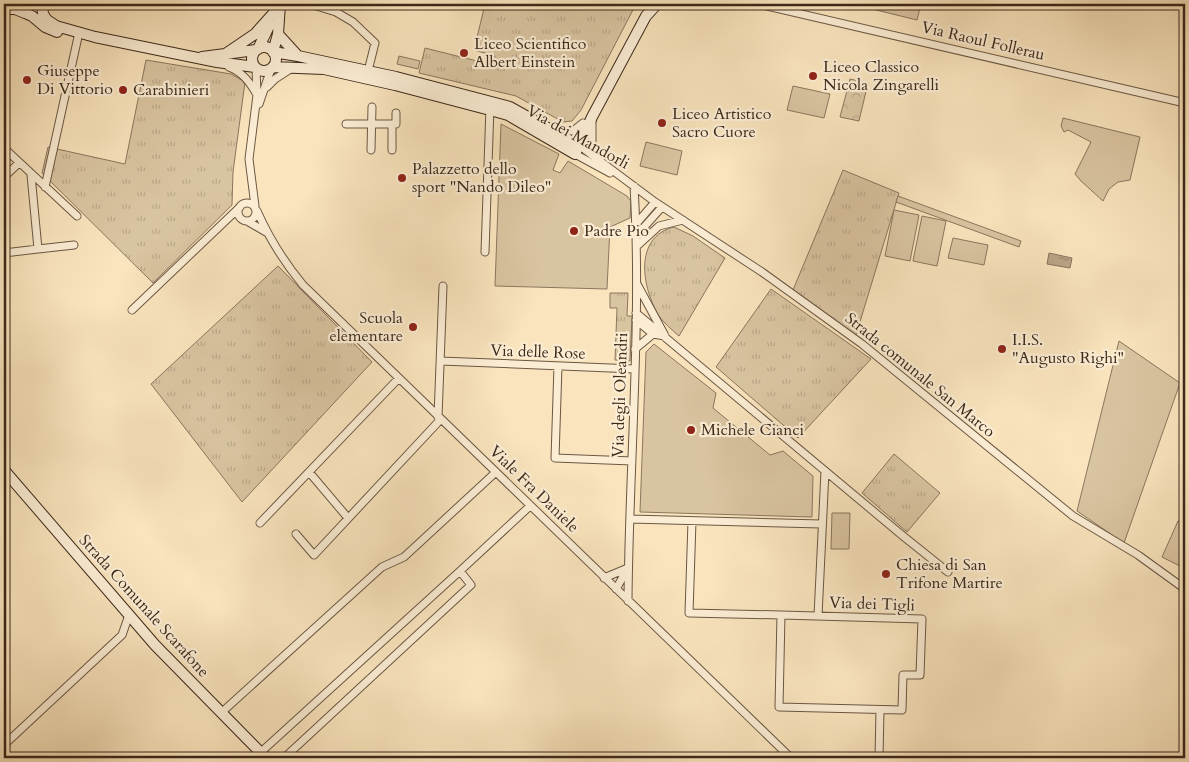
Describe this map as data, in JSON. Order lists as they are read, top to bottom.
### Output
{
  "streets": {
    "street": [
      "Via Raoul Follerau",
      "Via dei Mandorli",
      "Via delle Rose",
      "Strada comunale San Marco",
      "Via degli Oleandri",
      "Viale Fra Daniele",
      "Via dei Tigli",
      "Strada Comunale Scarafone"
    ]
  },
  "crossings": [
    ["Via dei Mandorli", "Strada comunale San Marco"],
    ["Via dei Mandorli", "Via degli Oleandri"],
    ["Via dei Mandorli", "Viale Fra Daniele"],
    ["Via delle Rose", "Via degli Oleandri"],
    ["Strada comunale San Marco", "Via degli Oleandri"],
    ["Via degli Oleandri", "Viale Fra Daniele"]
  ],
  "places": [
    "Liceo Scientifico Albert Einstein",
    "Liceo Classico Nicola Zingarelli",
    "Giuseppe Di Vittorio",
    "Carabinieri",
    "Liceo Artistico Sacro Cuore",
    "Palazzetto dello sport \"Nando Dileo\"",
    "Padre Pio",
    "Scuola elementare",
    "I.I.S. \"Augusto Righi\"",
    "Michele Cianci",
    "Chiesa di San Trifone Martire"
  ]
}
